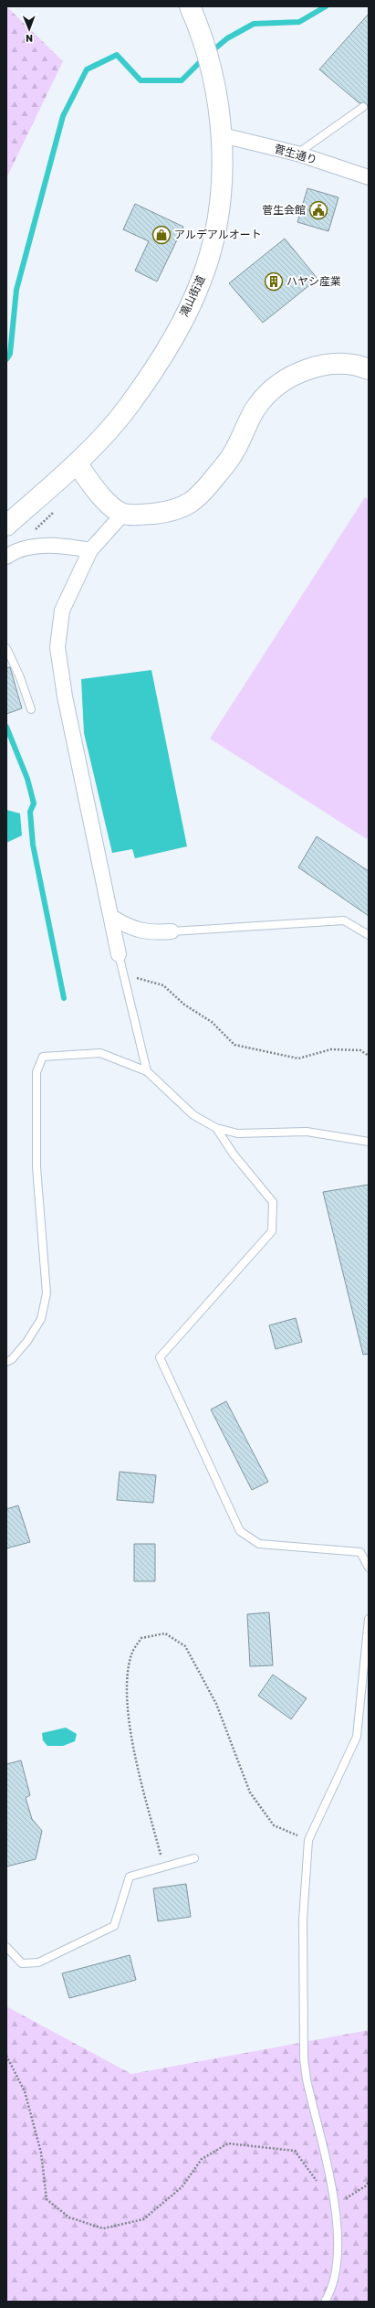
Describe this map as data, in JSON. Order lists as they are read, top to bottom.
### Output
{
  "streets": {
    "main road": ["滝山街道"],
    "street": ["菅生通り"]
  },
  "crossings": [
    ["菅生通り", "滝山街道"]
  ],
  "places": {
    "public building": ["菅生会館"],
    "shop": ["アルデアルオート"],
    "building": ["ハヤシ産業"]
  },
  "north": "bottom"
}
